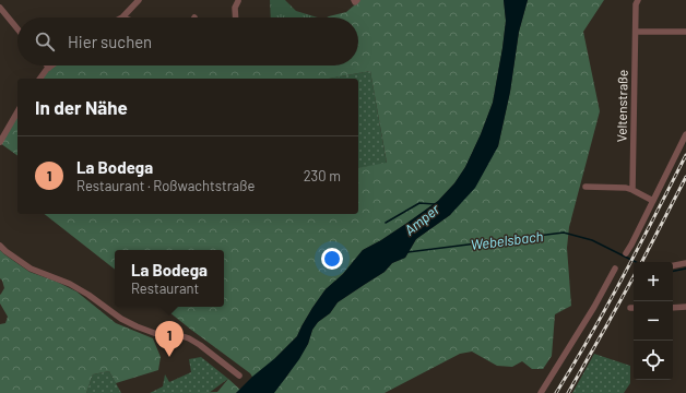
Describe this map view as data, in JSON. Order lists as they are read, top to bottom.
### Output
{
  "streets": {
    "street": ["Veltenstraße"]
  },
  "water": ["Amper", "Webelsbach"],
  "page": {
    "search": "Hier suchen",
    "heading": "In der Nähe",
    "list": [
      {
        "mark": "1",
        "name": "La Bodega",
        "note": "Restaurant · Roßwachtstraße",
        "value": "230 m"
      }
    ],
    "popup": ["La Bodega", "Restaurant"],
    "map_buttons": ["+", "−"],
    "pins": "1"
  }
}
